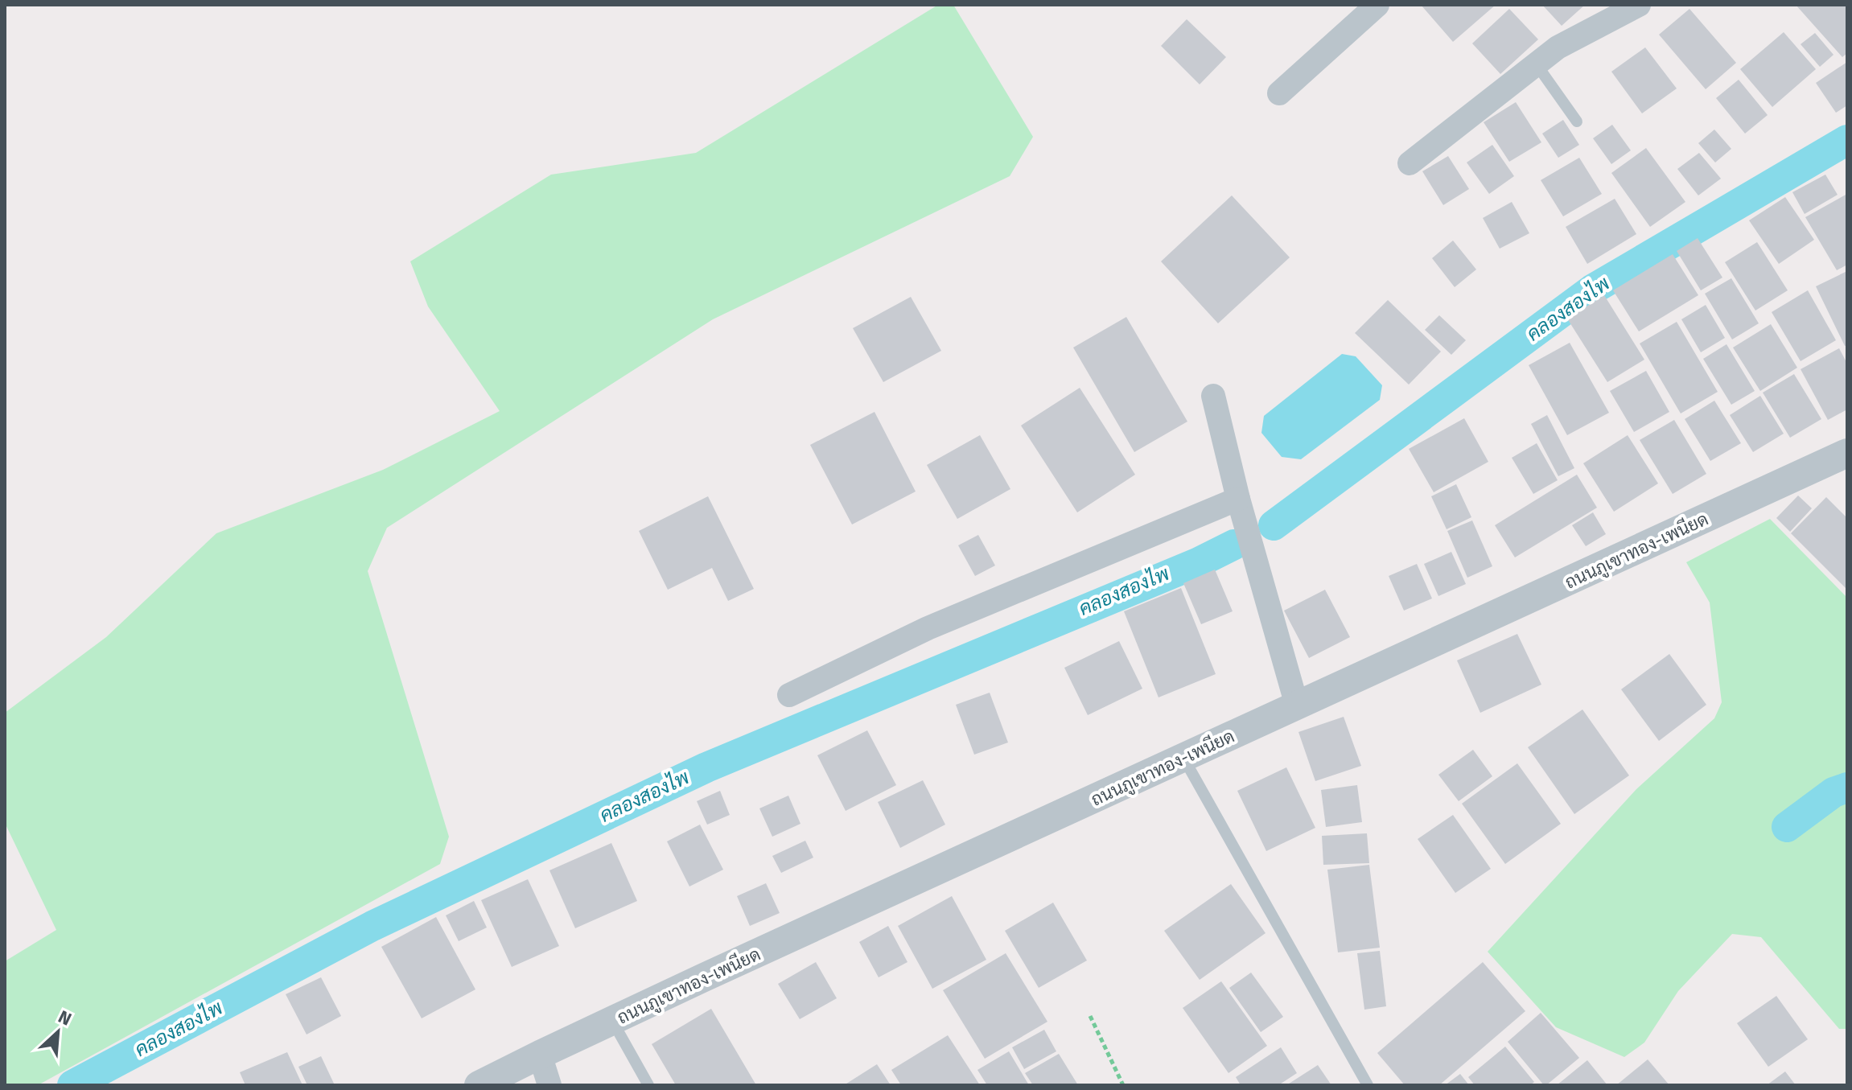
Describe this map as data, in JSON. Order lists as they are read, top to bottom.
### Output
{
  "streets": {
    "street": ["ถนนภูเขาทอง-เพนียด"]
  },
  "water": ["คลองสองไพ"],
  "north": "top right"
}
